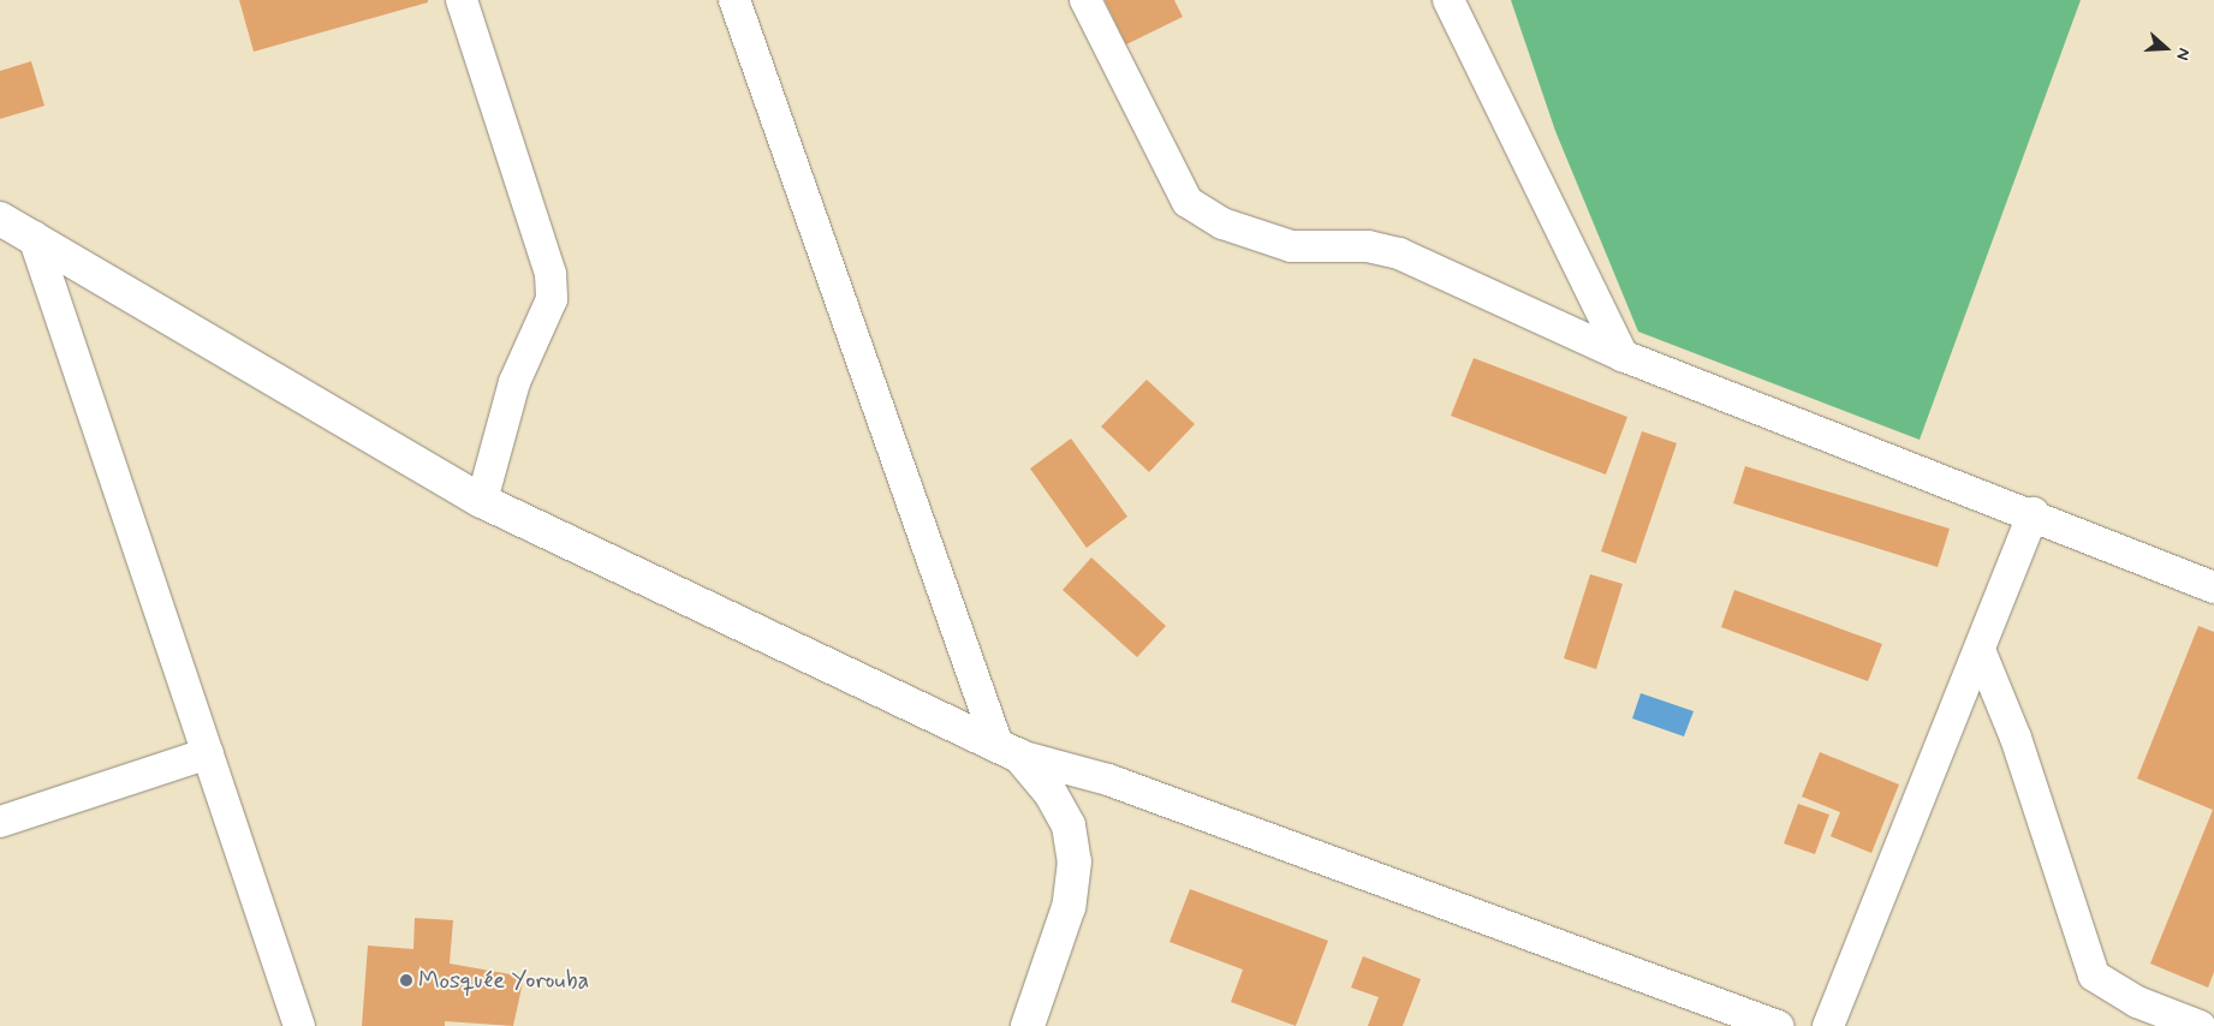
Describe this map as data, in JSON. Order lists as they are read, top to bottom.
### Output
{
  "places": ["Mosquée Yorouba"],
  "north": "right"
}
